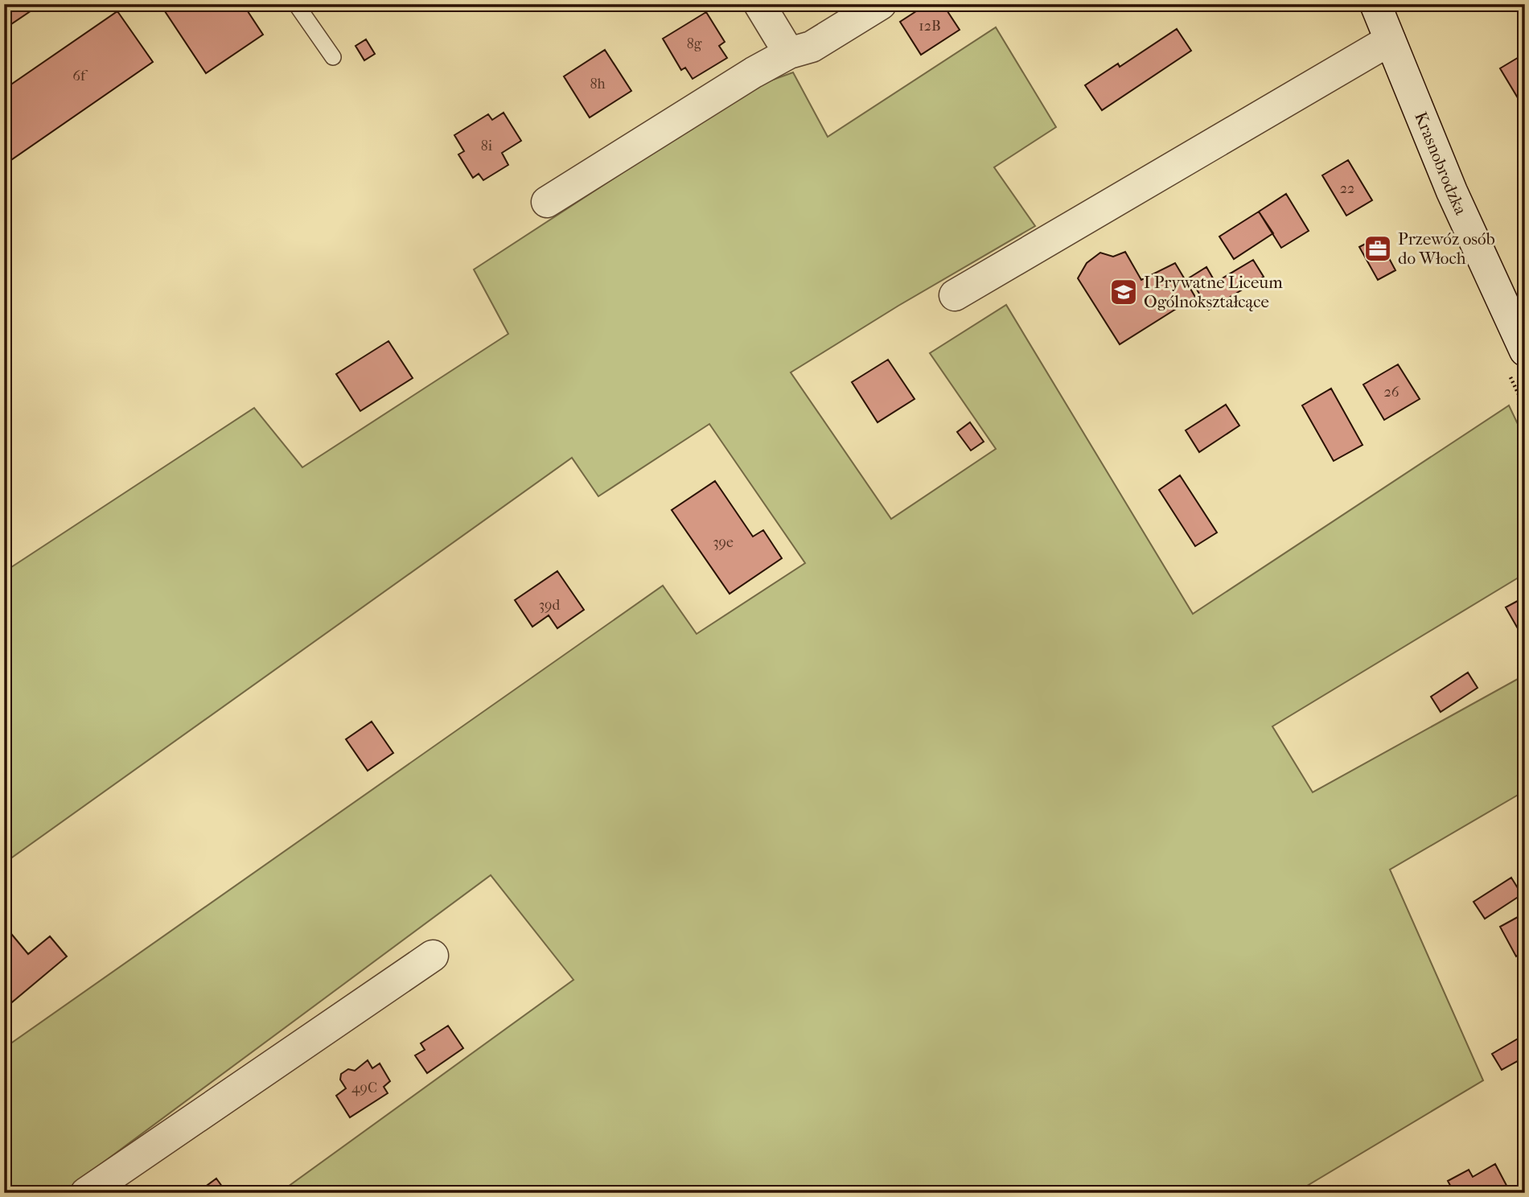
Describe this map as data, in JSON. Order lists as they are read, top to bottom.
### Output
{
  "streets": {
    "street": ["Krasnobrodzka"]
  },
  "places": {
    "office": ["Przewóz osób do Włoch"],
    "school or university": ["I Prywatne Liceum Ogólnokształcące"]
  },
  "house_numbers": [
    "12B",
    "8g",
    "6f",
    "8h",
    "8i",
    "22",
    "26",
    "39e",
    "39d",
    "49C"
  ]
}
